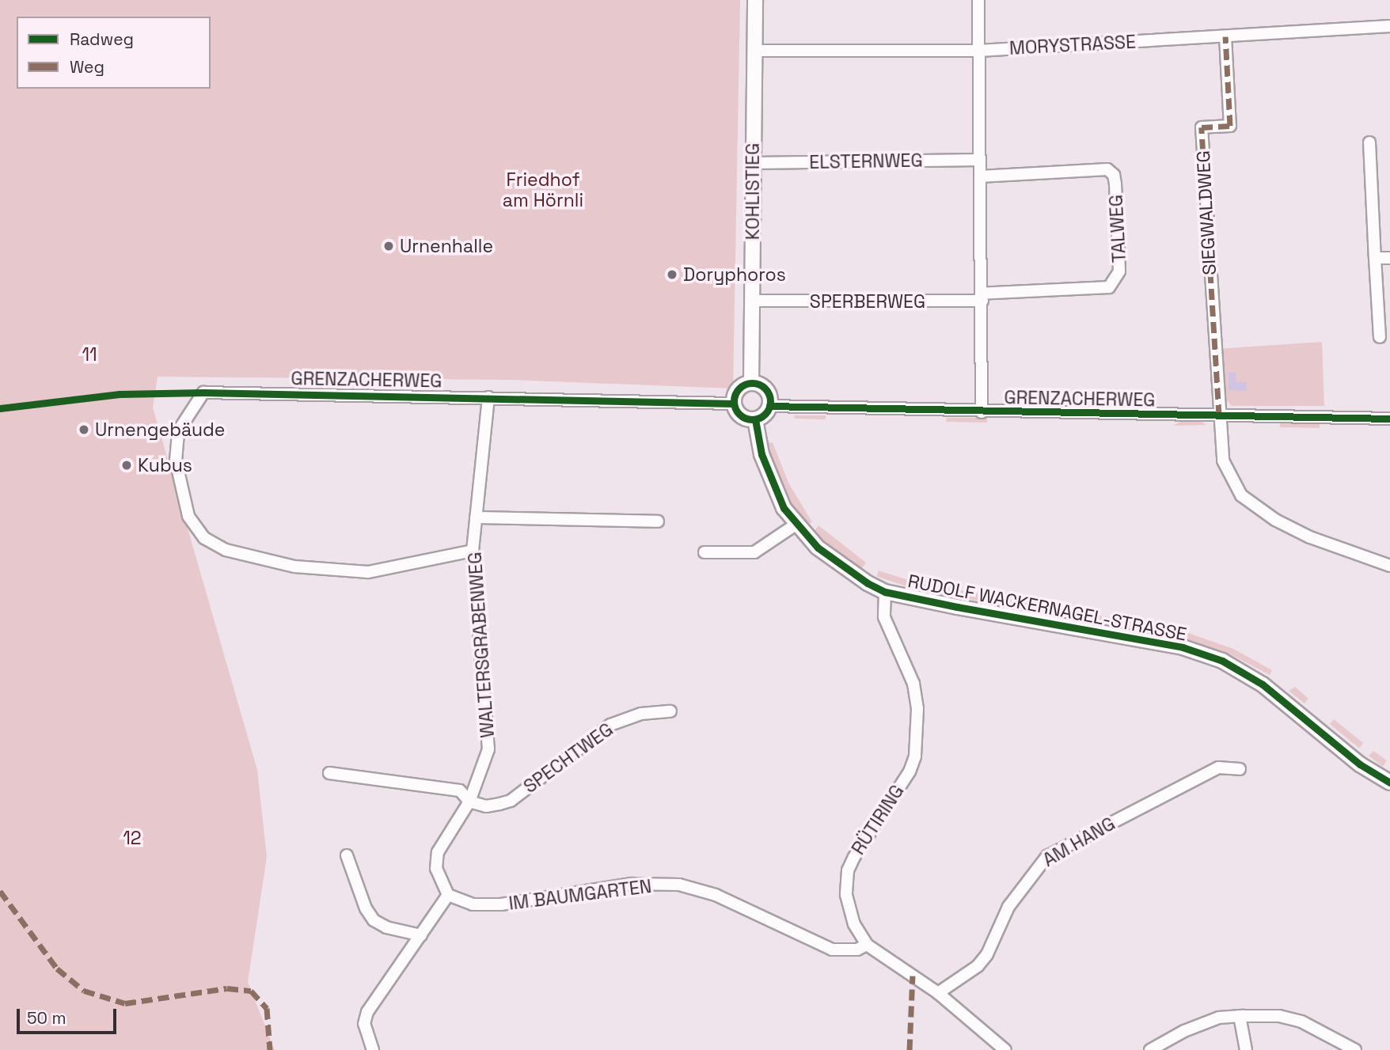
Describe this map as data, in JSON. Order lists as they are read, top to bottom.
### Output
{
  "streets": {
    "street": [
      "MORYSTRASSE",
      "ELSTERNWEG",
      "KOHLISTIEG",
      "SIEGWALDWEG",
      "TALWEG",
      "SPERBERWEG",
      "GRENZACHERWEG",
      "RUDOLF WACKERNAGEL-STRASSE",
      "WALTERSGRABENWEG",
      "SPECHTWEG",
      "RÜTIRING",
      "AM HANG",
      "IM BAUMGARTEN"
    ]
  },
  "crossings": [
    ["MORYSTRASSE", "KOHLISTIEG"],
    ["MORYSTRASSE", "SIEGWALDWEG"],
    ["ELSTERNWEG", "KOHLISTIEG"],
    ["KOHLISTIEG", "SPERBERWEG"],
    ["KOHLISTIEG", "GRENZACHERWEG"],
    ["KOHLISTIEG", "RUDOLF WACKERNAGEL-STRASSE"],
    ["SIEGWALDWEG", "GRENZACHERWEG"],
    ["TALWEG", "SPERBERWEG"],
    ["GRENZACHERWEG", "RUDOLF WACKERNAGEL-STRASSE"],
    ["GRENZACHERWEG", "WALTERSGRABENWEG"],
    ["RUDOLF WACKERNAGEL-STRASSE", "RÜTIRING"],
    ["WALTERSGRABENWEG", "SPECHTWEG"],
    ["WALTERSGRABENWEG", "IM BAUMGARTEN"],
    ["RÜTIRING", "AM HANG"],
    ["RÜTIRING", "IM BAUMGARTEN"]
  ],
  "parks": ["Friedhof am Hörnli", "11", "12"],
  "places": [
    "Urnenhalle",
    "Doryphoros",
    "Urnengebäude",
    "Kubus"
  ],
  "legend": ["Radweg", "Weg"],
  "scale_bar": "50 m"
}
